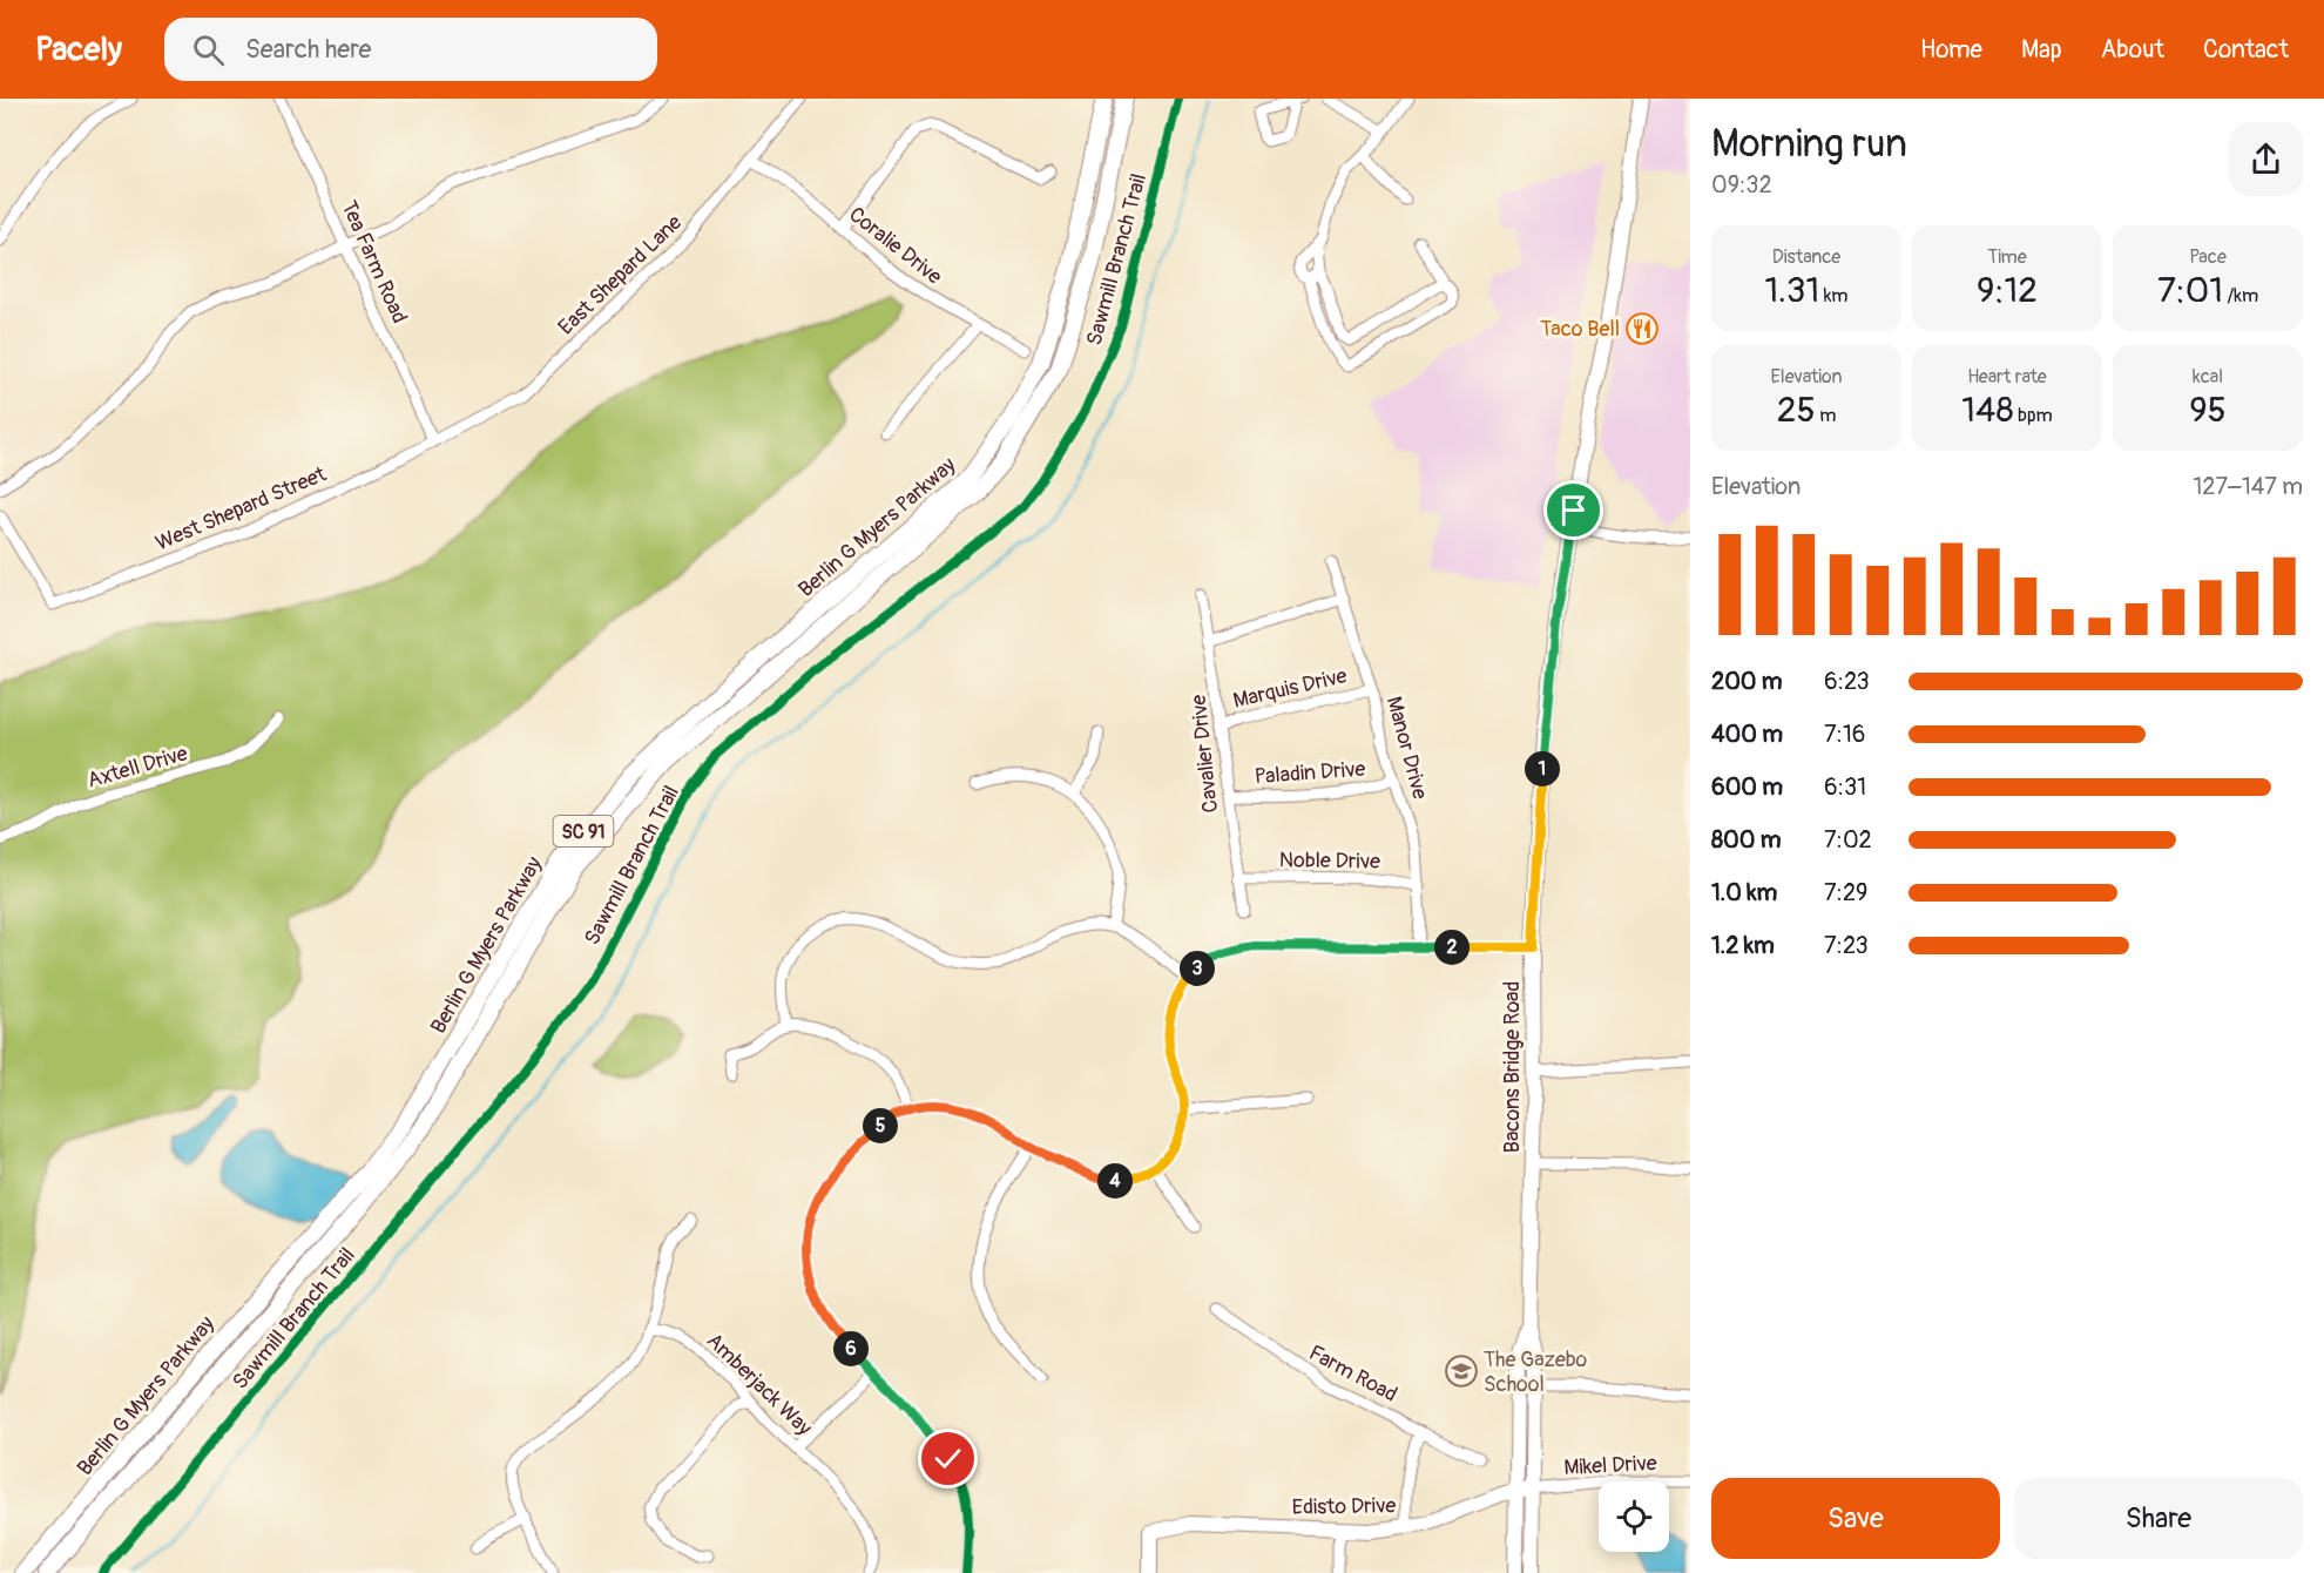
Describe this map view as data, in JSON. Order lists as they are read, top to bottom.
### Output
{
  "streets": {
    "main road": [
      "Berlin G Myers Parkway",
      "SC 91",
      "Bacons Bridge Road",
      "Edisto Drive"
    ],
    "street": [
      "Coralie Drive",
      "Tea Farm Road",
      "East Shepard Lane",
      "West Shepard Street",
      "Marquis Drive",
      "Manor Drive",
      "Cavalier Drive",
      "Axtell Drive",
      "Paladin Drive",
      "Noble Drive",
      "Farm Road",
      "Amberjack Way",
      "Mikel Drive"
    ],
    "cycle path": ["Sawmill Branch Trail"]
  },
  "crossings": [
    ["Coralie Drive", "East Shepard Lane"],
    ["Tea Farm Road", "East Shepard Lane"],
    ["Tea Farm Road", "West Shepard Street"],
    ["East Shepard Lane", "West Shepard Street"],
    ["Marquis Drive", "Manor Drive"],
    ["Marquis Drive", "Cavalier Drive"],
    ["Manor Drive", "Paladin Drive"],
    ["Manor Drive", "Noble Drive"],
    ["Cavalier Drive", "Paladin Drive"],
    ["Cavalier Drive", "Noble Drive"],
    ["Bacons Bridge Road", "Mikel Drive"],
    ["Bacons Bridge Road", "Edisto Drive"],
    ["Mikel Drive", "Edisto Drive"]
  ],
  "places": {
    "restaurant": ["Taco Bell"],
    "school or university": ["The Gazebo School"]
  },
  "page": {
    "header": "Pacely",
    "search": "Search here",
    "nav": [
      "Home",
      "Map",
      "About",
      "Contact"
    ],
    "heading": ["Morning run", "09:32"],
    "stats": [
      ["Distance", "1.31 km"],
      ["Time", "9:12"],
      ["Pace", "7:01 /km"],
      ["Elevation", "25 m"],
      ["Heart rate", "148 bpm"],
      ["kcal", "95"]
    ],
    "chart": ["Elevation", "127–147 m"],
    "list": [
      {
        "name": "200 m",
        "note": "6:23"
      },
      {
        "name": "400 m",
        "note": "7:16"
      },
      {
        "name": "600 m",
        "note": "6:31"
      },
      {
        "name": "800 m",
        "note": "7:02"
      },
      {
        "name": "1.0 km",
        "note": "7:29"
      },
      {
        "name": "1.2 km",
        "note": "7:23"
      }
    ],
    "pins": [
      "1",
      "2",
      "3",
      "5",
      "4",
      "6"
    ],
    "buttons": ["Save", "Share"]
  }
}
